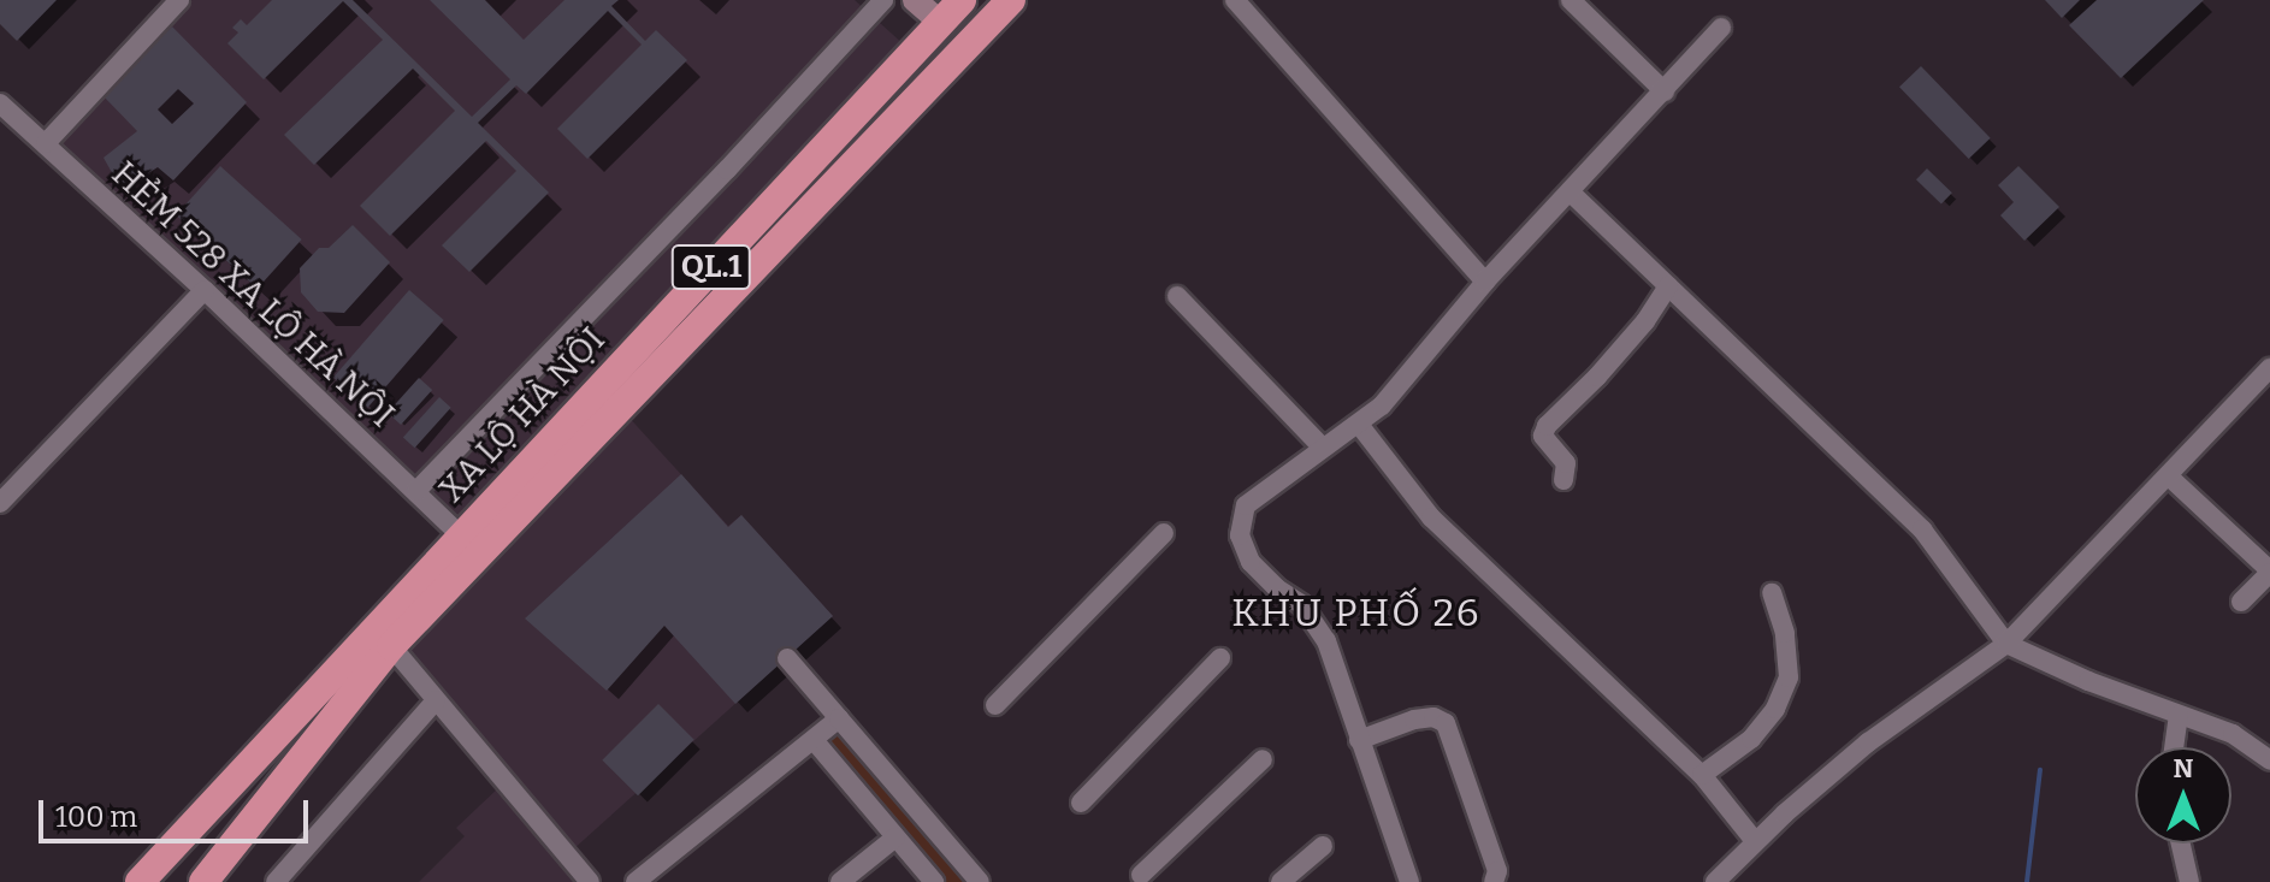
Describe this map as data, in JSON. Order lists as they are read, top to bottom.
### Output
{
  "streets": {
    "highway": ["QL.1", "XA LỘ HÀ NỘI"],
    "street": ["HẺM 528 XA LỘ HÀ NỘI"]
  },
  "crossings": [
    ["HẺM 528 XA LỘ HÀ NỘI", "XA LỘ HÀ NỘI"]
  ],
  "districts": ["KHU PHỐ 26"],
  "scale_bar": "100 m",
  "north": "top"
}
